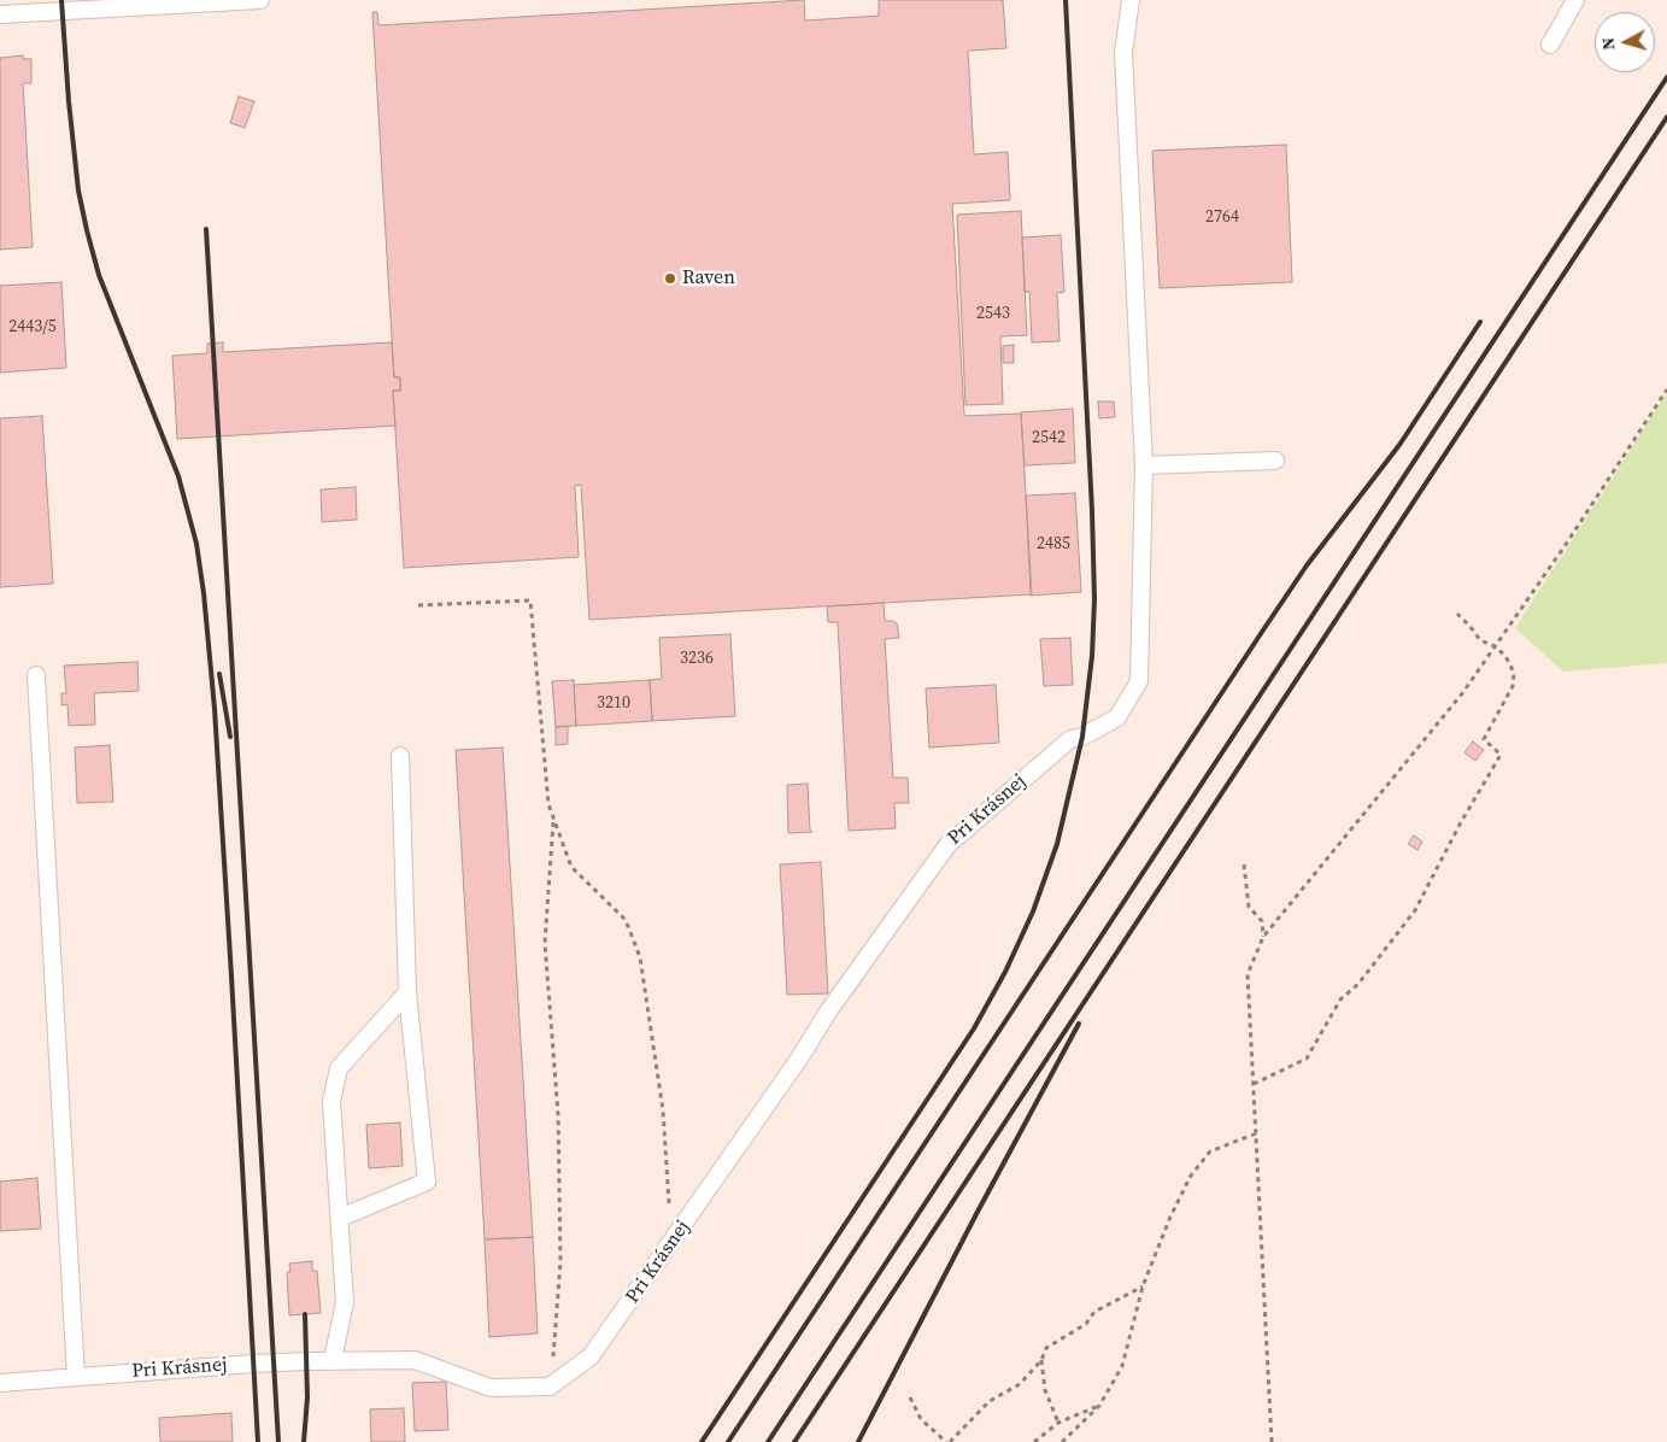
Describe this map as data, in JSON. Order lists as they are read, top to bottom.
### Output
{
  "streets": {
    "lane": ["Pri Krásnej"]
  },
  "places": ["Raven"],
  "house_numbers": [
    "2764",
    "2543",
    "2443/5",
    "2542",
    "2485",
    "3236",
    "3210"
  ],
  "north": "left"
}
